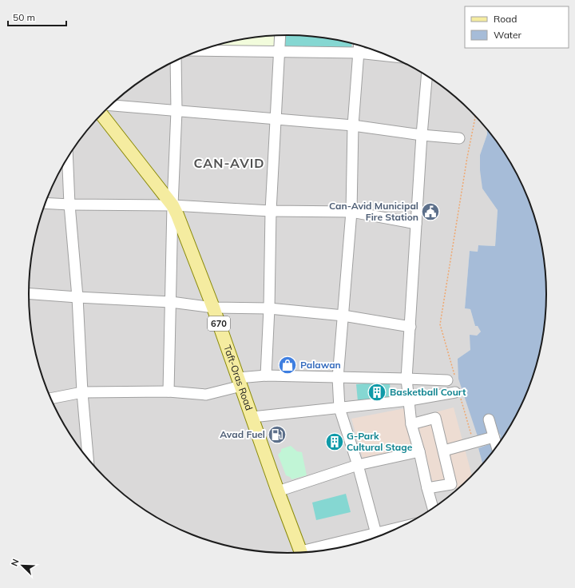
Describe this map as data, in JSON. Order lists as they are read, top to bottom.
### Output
{
  "streets": {
    "main road": ["670", "Taft-Oras Road"]
  },
  "districts": ["CAN-AVID"],
  "places": {
    "public building": ["Can-Avid Municipal Fire Station"],
    "shop": ["Palawan"],
    "building": ["Basketball Court", "G-Park Cultural Stage"],
    "fuel station": ["Avad Fuel"]
  },
  "legend": ["Road", "Water"],
  "scale_bar": "50 m",
  "north": "top left"
}
